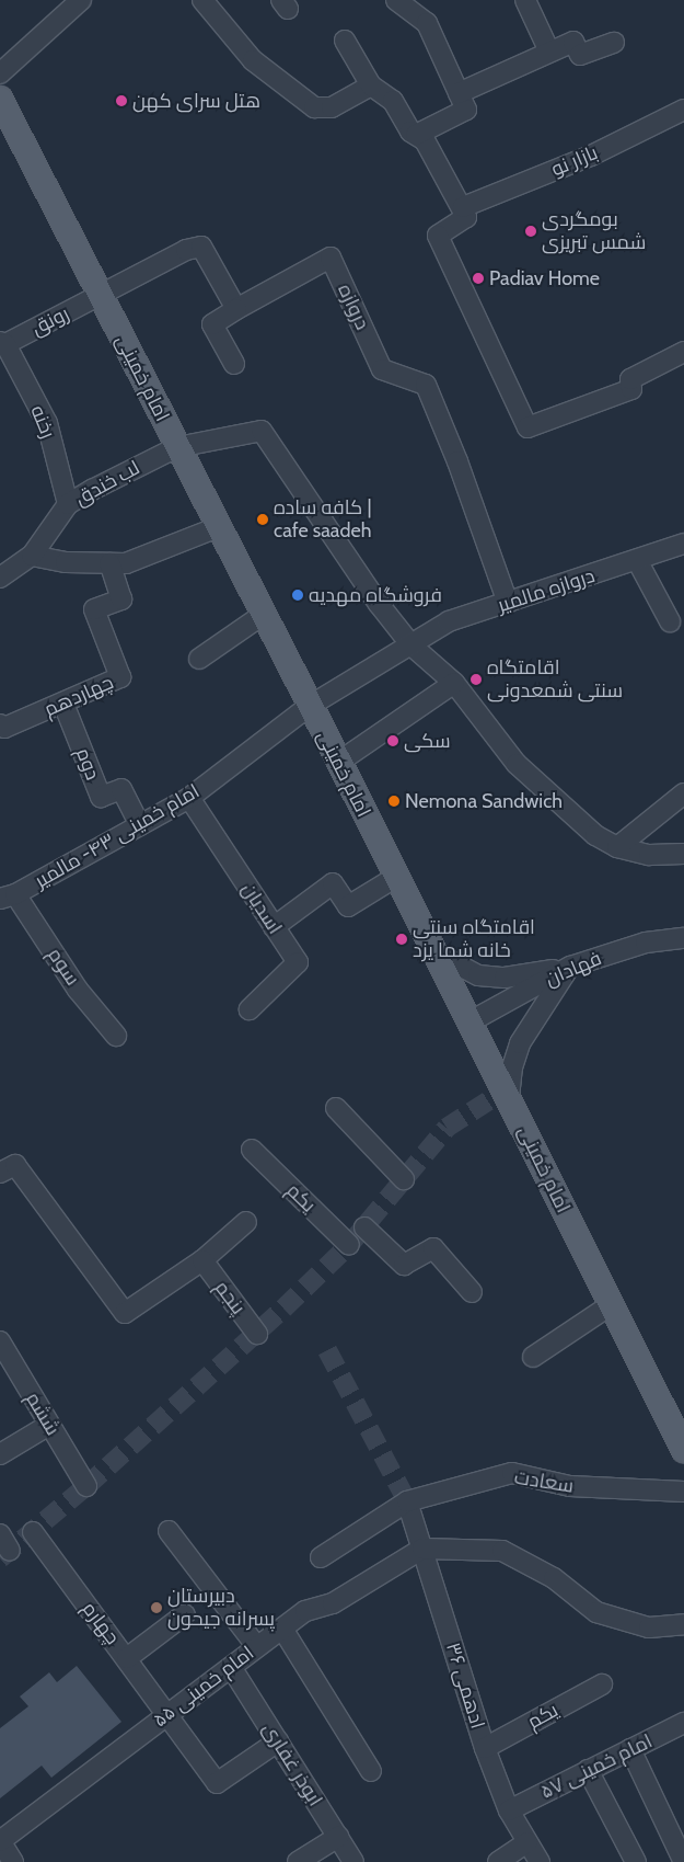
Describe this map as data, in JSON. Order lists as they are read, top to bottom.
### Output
{
  "streets": {
    "main road": ["امام خمینی"],
    "street": [
      "بازار نو",
      "دروازه",
      "رونق",
      "رخنه",
      "لب خندق",
      "دروازه مالمیر",
      "چهاردهم",
      "دوم",
      "امام خمینی ۴۳- مالمیر",
      "اسدیان",
      "سوم",
      "فهادان",
      "یکم",
      "پنجم",
      "ششم",
      "سعادت",
      "چهارم",
      "ادهمی ۳۶",
      "امام خمینی ۵۵",
      "ابوذر غفاری",
      "امام خمینی ۵۷"
    ]
  },
  "crossings": [
    ["دروازه", "دروازه مالمیر"],
    ["رونق", "امام خمینی"],
    ["رونق", "رخنه"],
    ["امام خمینی", "لب خندق"],
    ["امام خمینی", "دروازه مالمیر"],
    ["امام خمینی", "امام خمینی ۴۳- مالمیر"],
    ["امام خمینی", "فهادان"],
    ["رخنه", "لب خندق"],
    ["لب خندق", "دروازه مالمیر"],
    ["دروازه مالمیر", "امام خمینی ۴۳- مالمیر"],
    ["چهاردهم", "دوم"],
    ["دوم", "امام خمینی ۴۳- مالمیر"],
    ["امام خمینی ۴۳- مالمیر", "اسدیان"],
    ["امام خمینی ۴۳- مالمیر", "سوم"],
    ["یکم", "ادهمی ۳۶"],
    ["سعادت", "ادهمی ۳۶"],
    ["چهارم", "امام خمینی ۵۵"],
    ["ادهمی ۳۶", "امام خمینی ۵۵"],
    ["ادهمی ۳۶", "امام خمینی ۵۷"],
    ["امام خمینی ۵۵", "ابوذر غفاری"]
  ],
  "places": [
    "هتل سرای کهن",
    "بومگردی شمس تبریزی",
    "Padiav Home",
    "کافه ساده | cafe saadeh",
    "فروشگاه مهدیه",
    "اقامتگاه سنتی شمعدونی",
    "سکی",
    "Nemona Sandwich",
    "اقامتگاه سنتی خانه شما یزد",
    "دبیرستان پسرانه جیحون"
  ]
}
